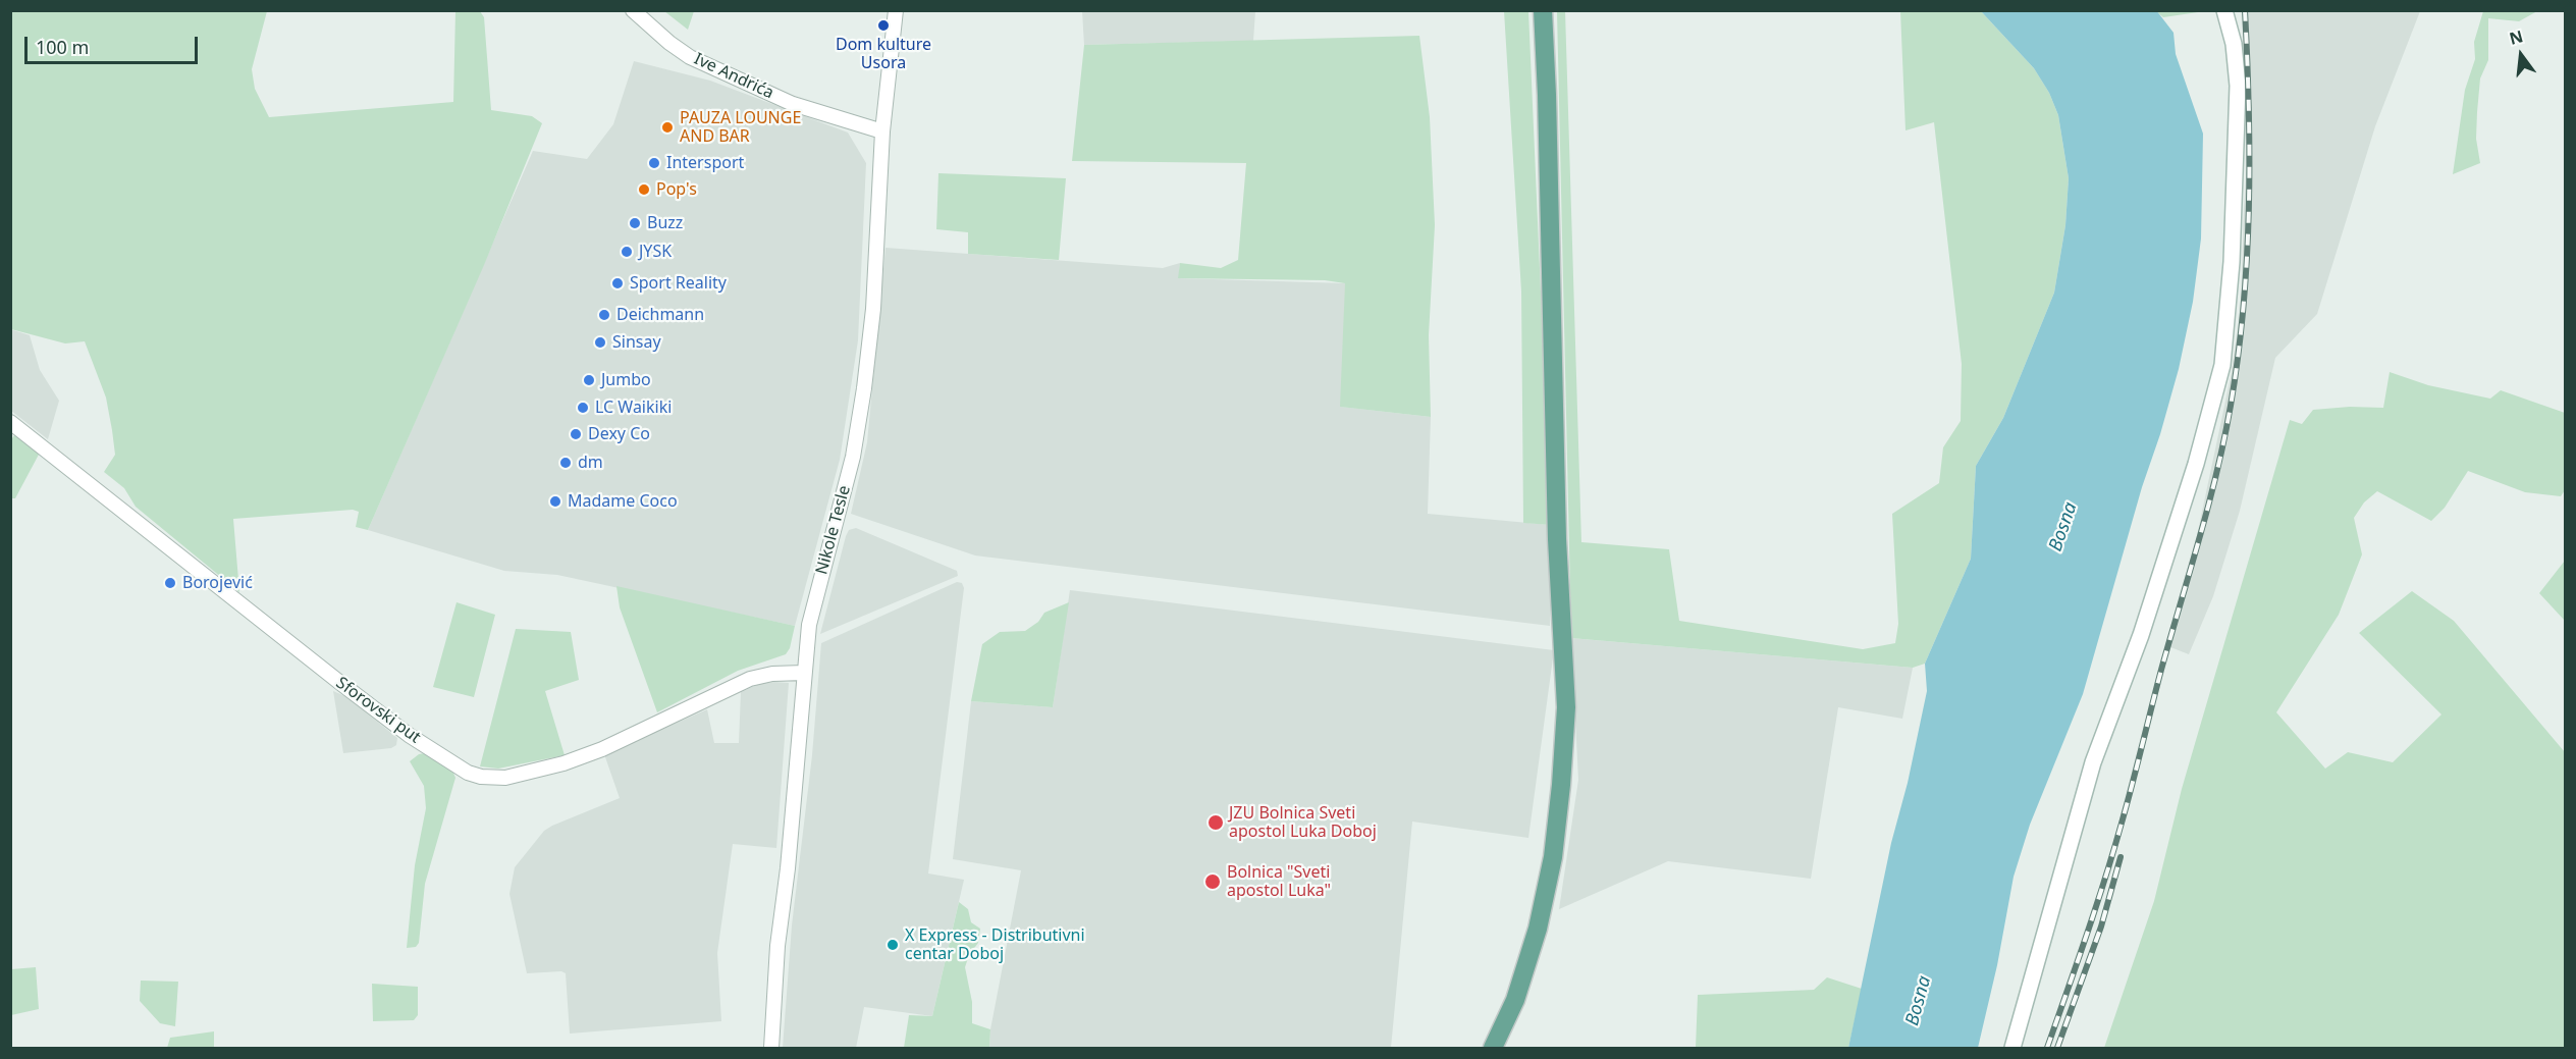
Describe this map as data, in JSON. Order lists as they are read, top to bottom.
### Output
{
  "streets": {
    "street": ["Ive Andrića", "Nikole Tesle", "Sforovski put"]
  },
  "crossings": [
    ["Ive Andrića", "Nikole Tesle"],
    ["Nikole Tesle", "Sforovski put"]
  ],
  "water": ["Bosna"],
  "places": [
    "Dom kulture Usora",
    "PAUZA LOUNGE AND BAR",
    "Intersport",
    "Pop's",
    "Buzz",
    "JYSK",
    "Sport Reality",
    "Deichmann",
    "Sinsay",
    "Jumbo",
    "LC Waikiki",
    "Dexy Co",
    "dm",
    "Madame Coco",
    "Borojević",
    "JZU Bolnica Sveti apostol Luka Doboj",
    "Bolnica \"Sveti apostol Luka\"",
    "X Express - Distributivni centar Doboj"
  ],
  "scale_bar": "100 m",
  "north": "top"
}
